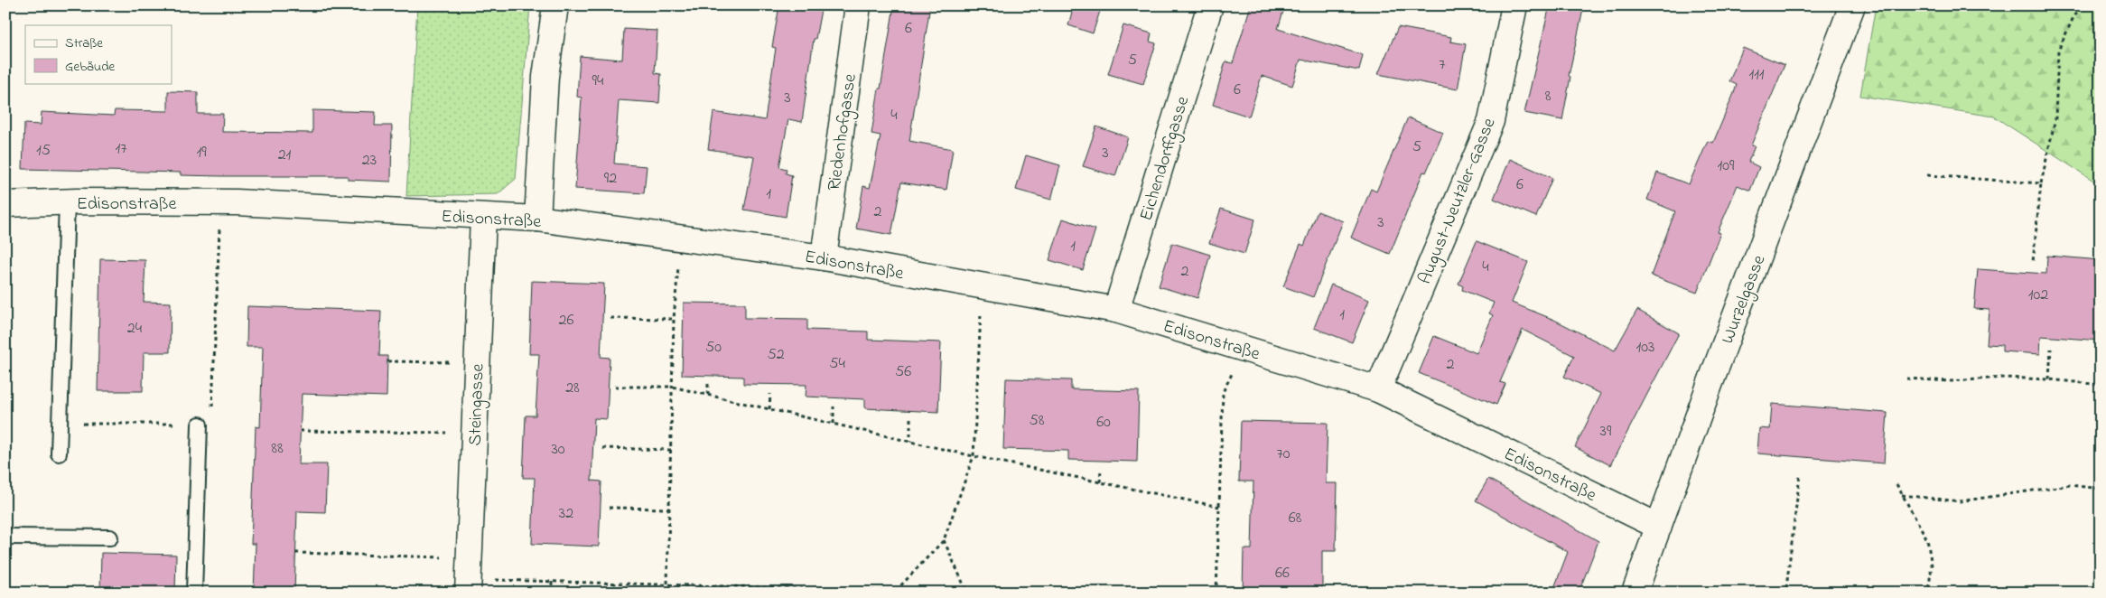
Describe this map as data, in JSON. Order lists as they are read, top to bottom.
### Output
{
  "streets": {
    "street": [
      "Riedenhofgasse",
      "Eichendorffgasse",
      "August-Neutzler-Gasse",
      "Edisonstraße",
      "Wurzelgasse",
      "Steingasse"
    ]
  },
  "crossings": [
    ["Riedenhofgasse", "Edisonstraße"],
    ["Eichendorffgasse", "Edisonstraße"],
    ["August-Neutzler-Gasse", "Edisonstraße"],
    ["Edisonstraße", "Wurzelgasse"],
    ["Edisonstraße", "Steingasse"]
  ],
  "house_numbers": [
    "6",
    "5",
    "7",
    "111",
    "94",
    "6",
    "8",
    "3",
    "4",
    "5",
    "17",
    "15",
    "19",
    "3",
    "21",
    "23",
    "109",
    "92",
    "6",
    "1",
    "2",
    "3",
    "1",
    "4",
    "2",
    "102",
    "1",
    "26",
    "24",
    "50",
    "103",
    "52",
    "54",
    "2",
    "56",
    "28",
    "58",
    "60",
    "39",
    "88",
    "30",
    "70",
    "32",
    "68",
    "66"
  ],
  "legend": ["Straße", "Gebäude"]
}
